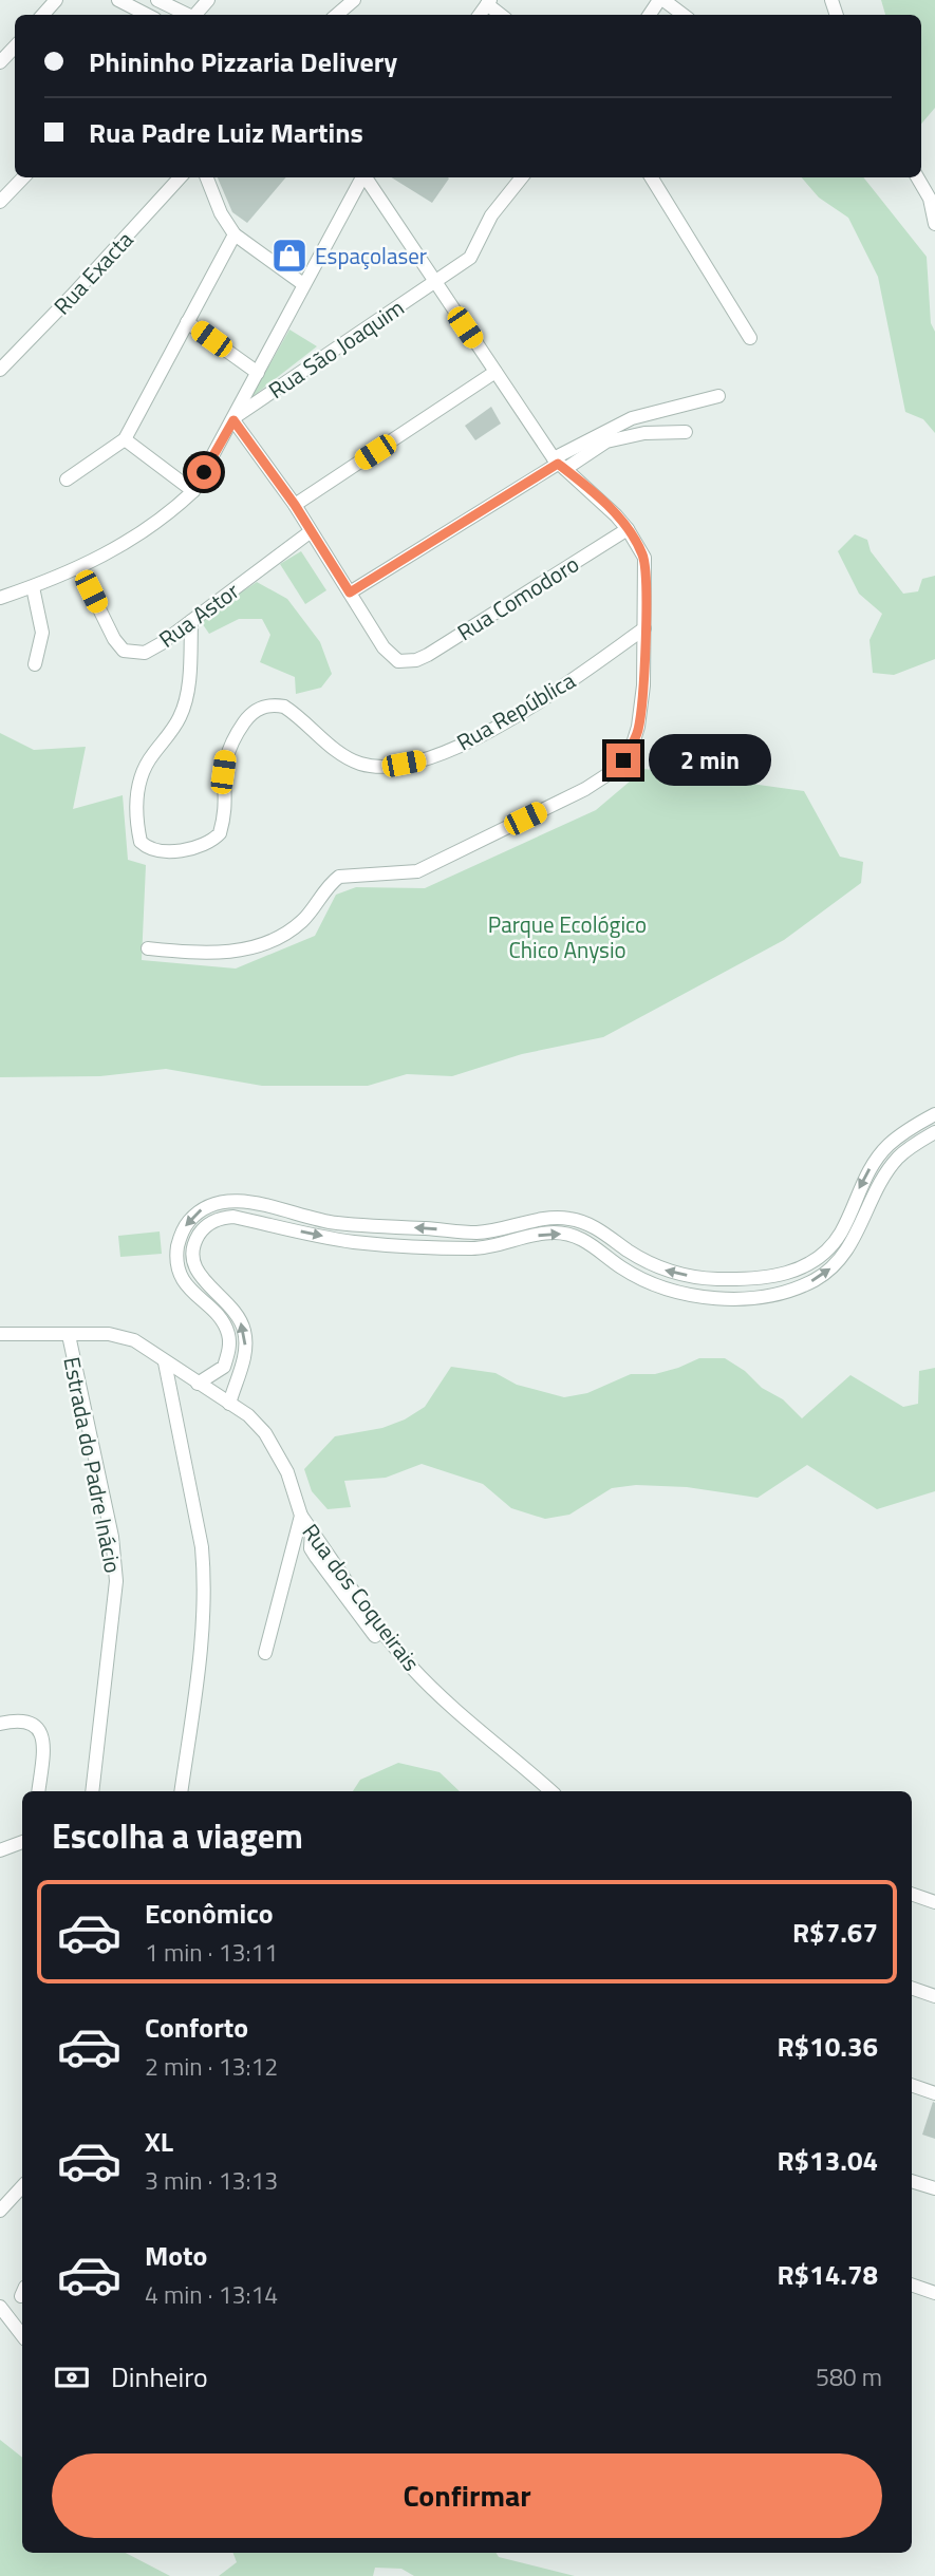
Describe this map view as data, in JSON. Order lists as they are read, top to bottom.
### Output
{
  "streets": {
    "street": [
      "Rua Exacta",
      "Rua São Joaquim",
      "Rua Comodoro",
      "Rua Astor",
      "Rua República",
      "Estrada do Padre Inácio",
      "Rua dos Coqueirais"
    ]
  },
  "crossings": [
    ["Rua Astor", "Rua República"]
  ],
  "parks": ["Parque Ecológico Chico Anysio"],
  "places": {
    "shop": ["Espaçolaser"]
  },
  "page": {
    "banner": ["Phininho Pizzaria Delivery", "Rua Padre Luiz Martins"],
    "bubble": "2 min",
    "heading": "Escolha a viagem",
    "list": [
      {
        "name": "Econômico",
        "note": "1 min · 13:11",
        "value": "R$7.67"
      },
      {
        "name": "Conforto",
        "note": "2 min · 13:12",
        "value": "R$10.36"
      },
      {
        "name": "XL",
        "note": "3 min · 13:13",
        "value": "R$13.04"
      },
      {
        "name": "Moto",
        "note": "4 min · 13:14",
        "value": "R$14.78"
      }
    ],
    "pay": ["Dinheiro", "580 m"],
    "buttons": "Confirmar"
  }
}
